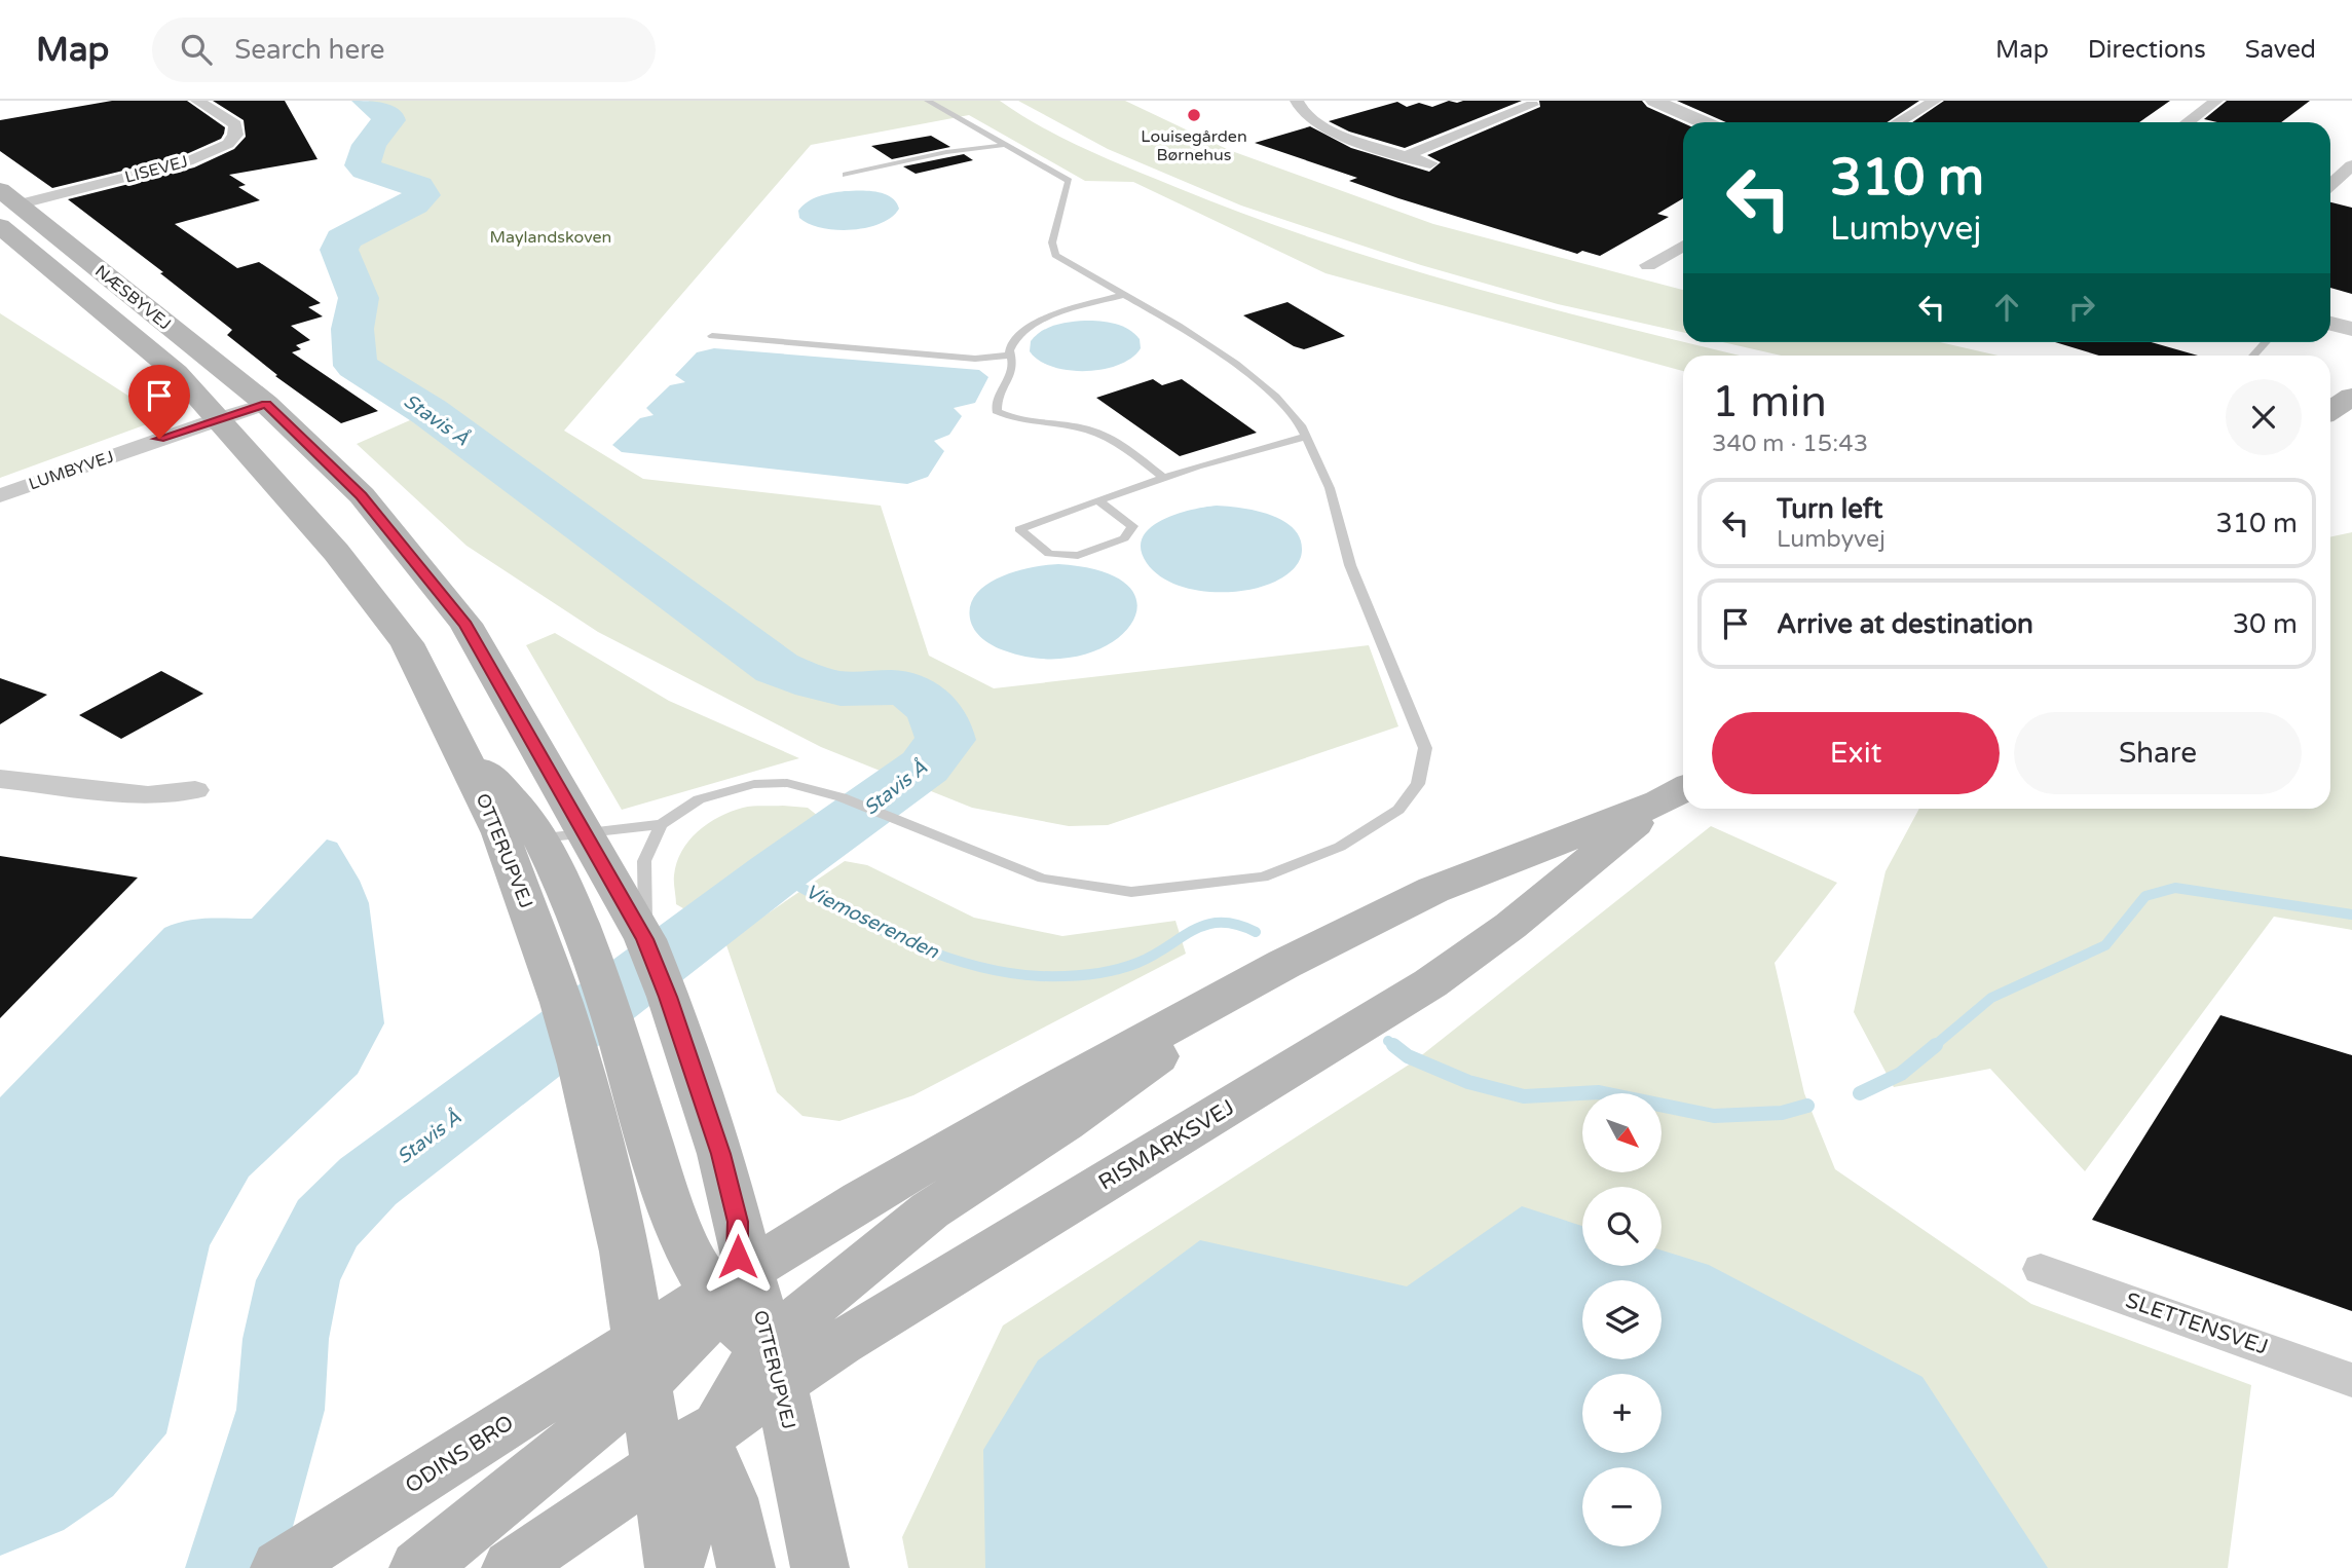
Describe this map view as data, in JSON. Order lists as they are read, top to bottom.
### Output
{
  "streets": {
    "main road": [
      "NÆSBYVEJ",
      "OTTERUPVEJ",
      "RISMARKSVEJ",
      "ODINS BRO"
    ],
    "street": ["LISEVEJ", "LUMBYVEJ", "SLETTENSVEJ"]
  },
  "crossings": [
    ["LISEVEJ", "NÆSBYVEJ"],
    ["NÆSBYVEJ", "LUMBYVEJ"],
    ["NÆSBYVEJ", "OTTERUPVEJ"],
    ["LUMBYVEJ", "OTTERUPVEJ"],
    ["OTTERUPVEJ", "RISMARKSVEJ"],
    ["OTTERUPVEJ", "ODINS BRO"],
    ["RISMARKSVEJ", "ODINS BRO"]
  ],
  "water": ["Stavis Å", "Viemoserenden"],
  "parks": ["Maylandskoven"],
  "places": ["Louisegården Børnehus"],
  "north": "bottom right",
  "page": {
    "header": "Map",
    "search": "Search here",
    "nav": ["Map", "Directions", "Saved"],
    "turn": ["310 m", "Lumbyvej"],
    "heading": ["1 min", "340 m · 15:43"],
    "list": [
      {
        "name": "Turn left",
        "note": "Lumbyvej",
        "value": "310 m"
      },
      {
        "name": "Arrive at destination",
        "value": "30 m"
      }
    ],
    "buttons": ["Exit", "Share"],
    "map_buttons": ["+", "−"]
  }
}
